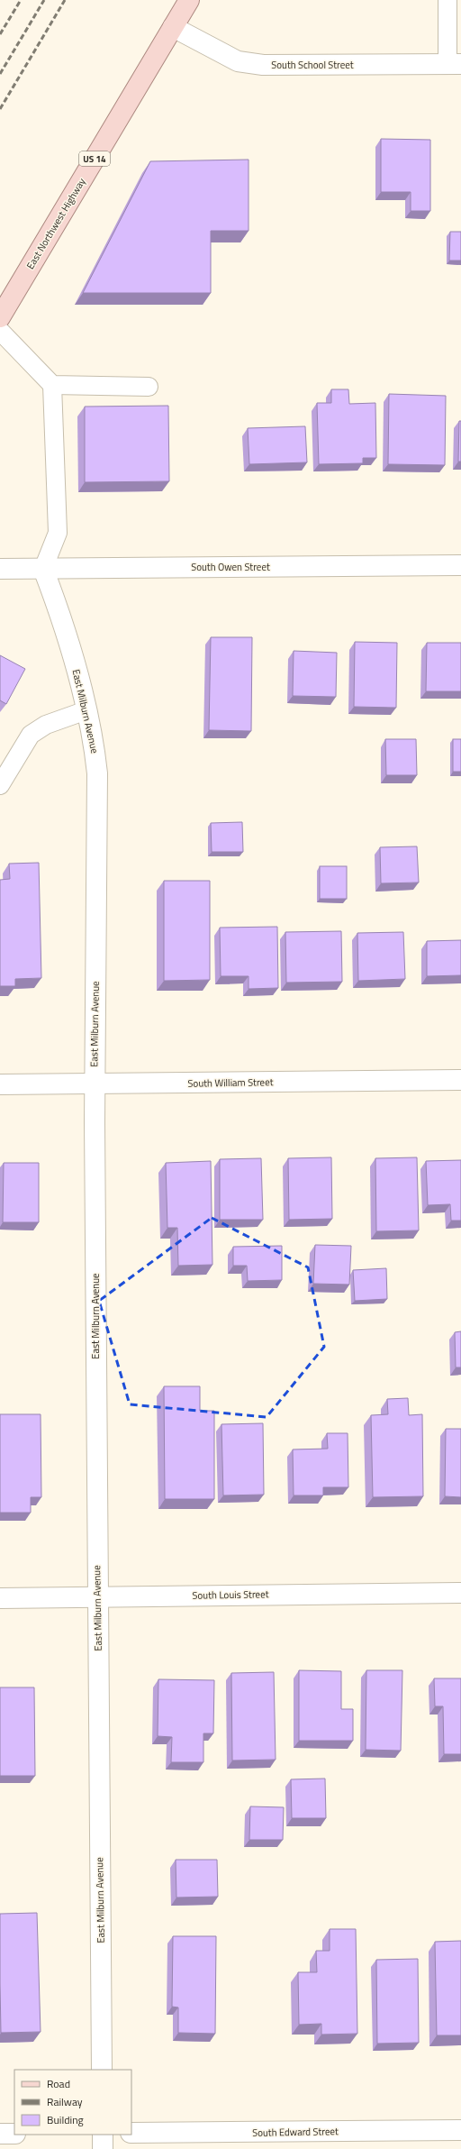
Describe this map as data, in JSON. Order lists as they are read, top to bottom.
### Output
{
  "streets": {
    "main road": ["US 14", "East Northwest Highway"],
    "street": [
      "South School Street",
      "South Owen Street",
      "East Milburn Avenue",
      "South William Street",
      "South Louis Street",
      "South Edward Street"
    ]
  },
  "crossings": [
    ["South School Street", "East Northwest Highway"],
    ["South Owen Street", "East Milburn Avenue"],
    ["East Milburn Avenue", "South William Street"],
    ["East Milburn Avenue", "South Louis Street"]
  ],
  "legend": ["Road", "Railway", "Building"]
}
